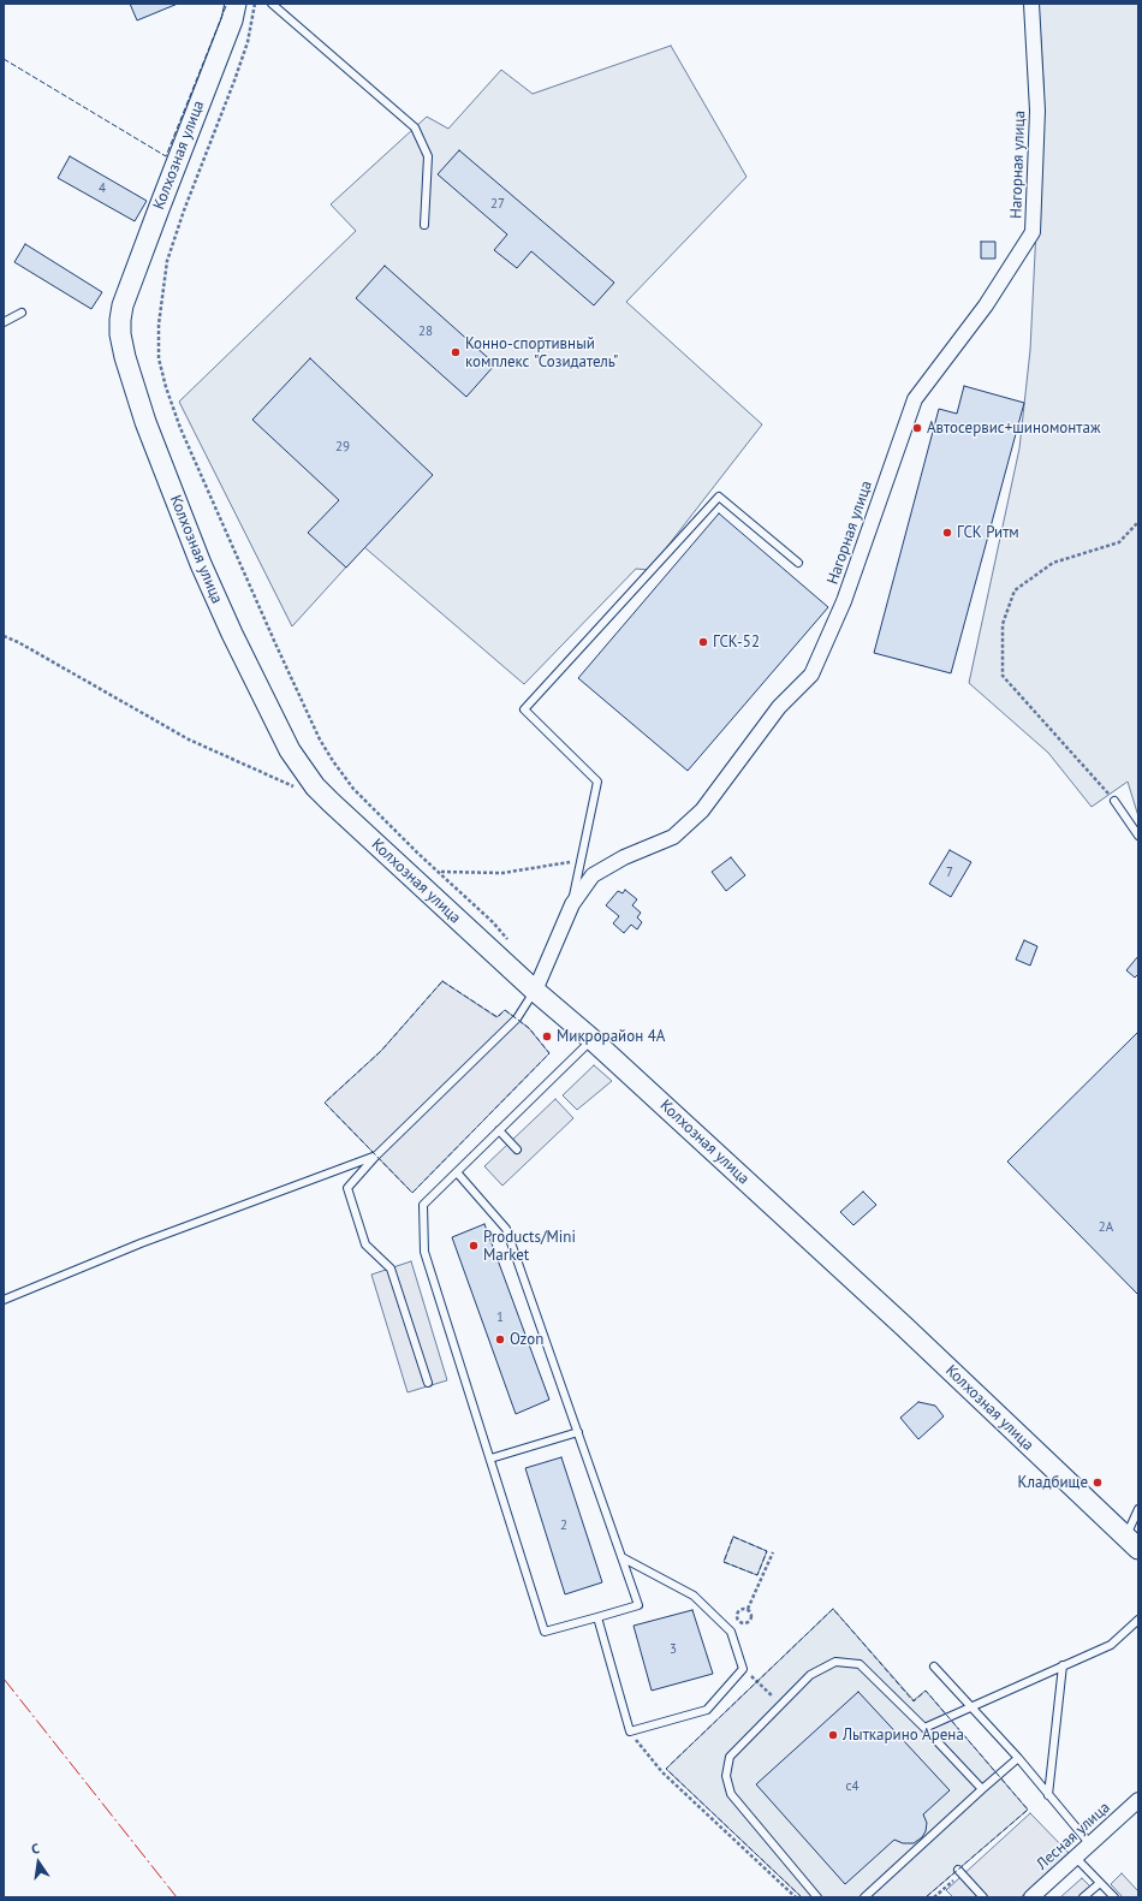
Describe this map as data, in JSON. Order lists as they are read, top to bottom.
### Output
{
  "streets": {
    "street": ["Колхозная улица", "Нагорная улица", "Лесная улица"]
  },
  "crossings": [
    ["Колхозная улица", "Нагорная улица"]
  ],
  "places": [
    "Конно-спортивный комплекс \"Созидатель\"",
    "Автосервис+шиномонтаж",
    "ГСК Ритм",
    "ГСК-52",
    "Микрорайон 4А",
    "Products/Mini Market",
    "Ozon",
    "Кладбище",
    "Лыткарино Арена"
  ],
  "house_numbers": [
    "4",
    "27",
    "28",
    "29",
    "7",
    "2А",
    "1",
    "2",
    "3",
    "с4"
  ],
  "north": "top"
}
